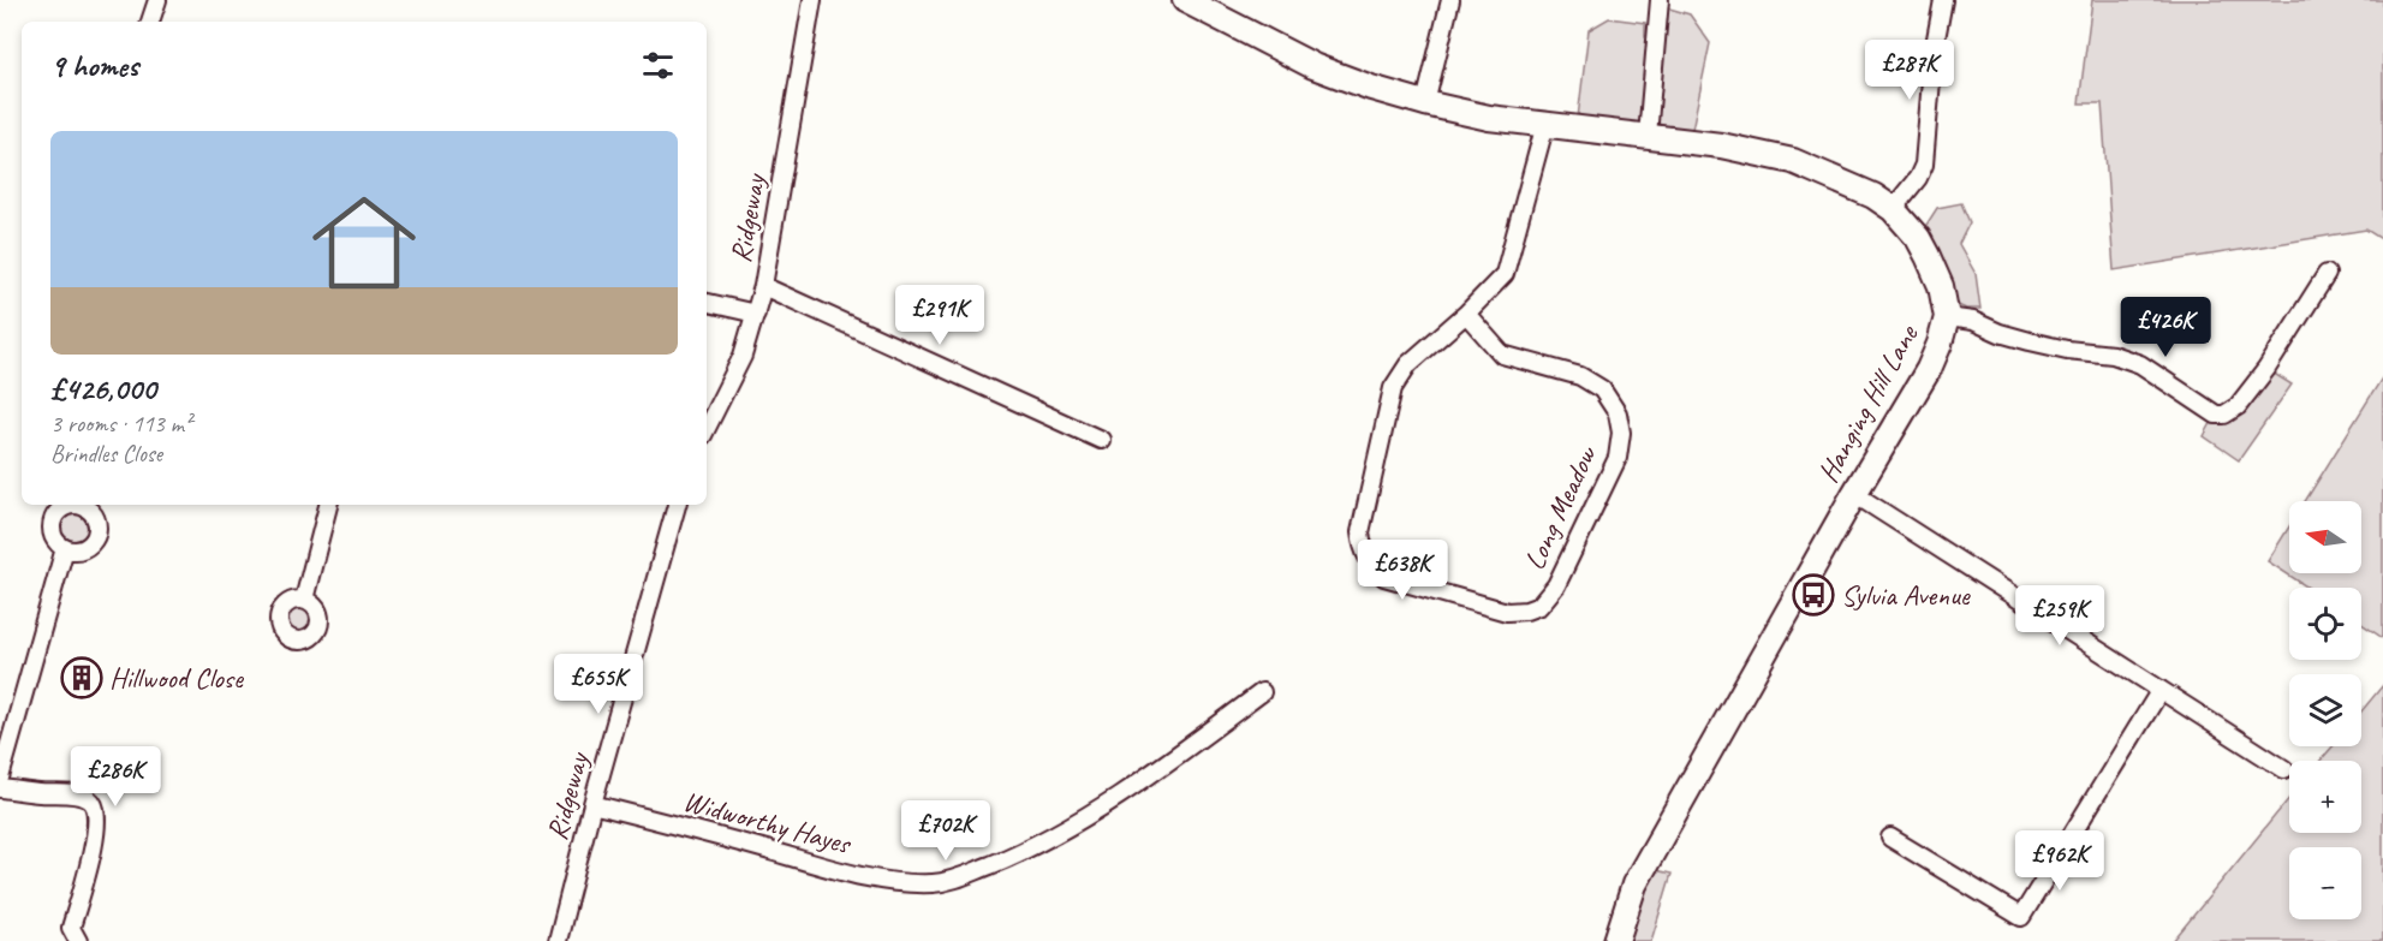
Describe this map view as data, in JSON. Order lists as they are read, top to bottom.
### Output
{
  "streets": {
    "street": [
      "Ridgeway",
      "Hanging Hill Lane",
      "Long Meadow",
      "Widworthy Hayes"
    ]
  },
  "crossings": [
    ["Ridgeway", "Widworthy Hayes"],
    ["Hanging Hill Lane", "Long Meadow"]
  ],
  "places": {
    "bus stop": ["Sylvia Avenue"],
    "building": ["Hillwood Close"]
  },
  "north": "left",
  "page": {
    "heading": "9 homes",
    "price": [
      "£287K",
      "£291K",
      "£426K",
      "£638K",
      "£259K",
      "£655K",
      "£286K",
      "£702K",
      "£962K"
    ],
    "list": [
      {
        "name": "£426,000",
        "note": "3 rooms · 113 m² · Brindles Close"
      }
    ],
    "map_buttons": ["+", "−"]
  }
}
